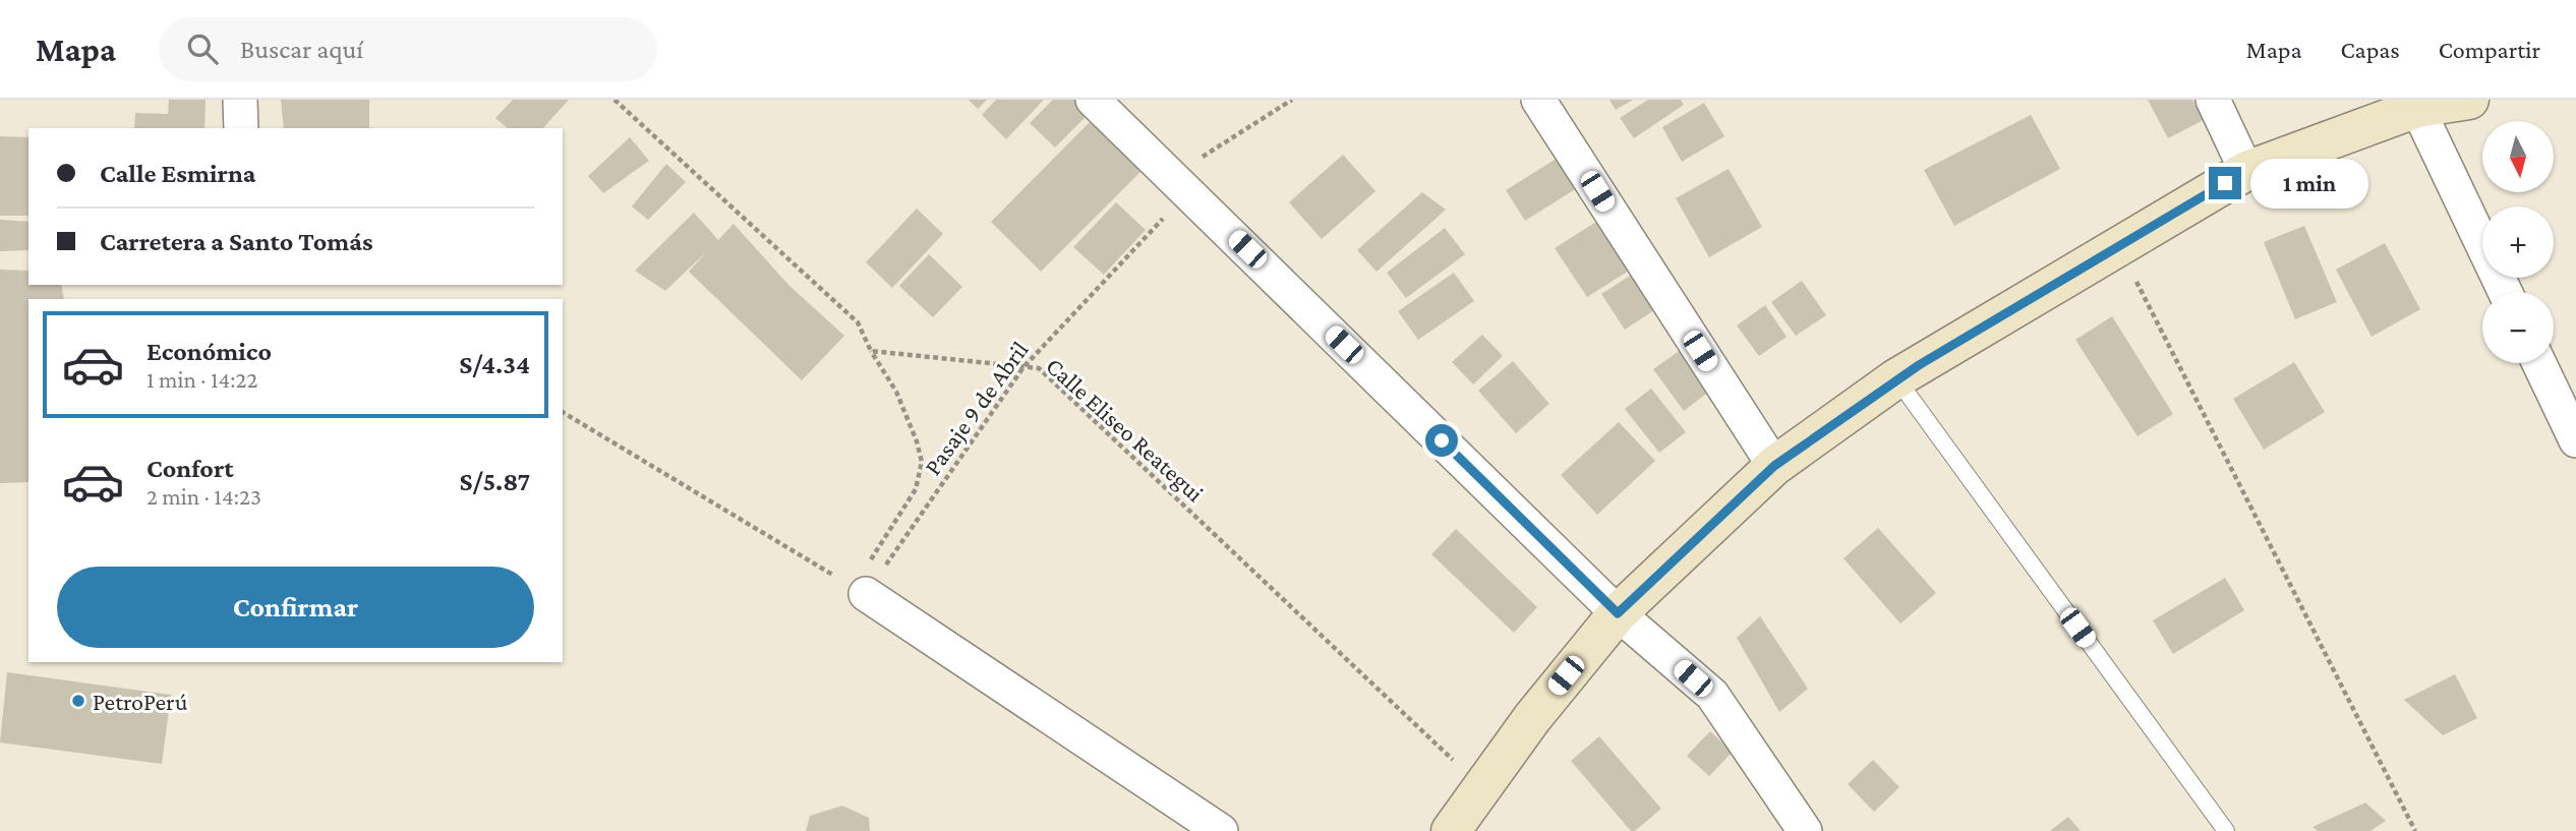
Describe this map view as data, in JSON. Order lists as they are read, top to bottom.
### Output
{
  "streets": {
    "path": ["Pasaje 9 de Abril", "Calle Eliseo Reategui"]
  },
  "crossings": [
    ["Pasaje 9 de Abril", "Calle Eliseo Reategui"]
  ],
  "places": ["PetroPerú"],
  "north": "bottom",
  "page": {
    "header": "Mapa",
    "search": "Buscar aquí",
    "nav": ["Mapa", "Capas", "Compartir"],
    "map_buttons": ["+", "−"],
    "banner": ["Calle Esmirna", "Carretera a Santo Tomás"],
    "bubble": "1 min",
    "list": [
      {
        "name": "Económico",
        "note": "1 min · 14:22",
        "value": "S/4.34"
      },
      {
        "name": "Confort",
        "note": "2 min · 14:23",
        "value": "S/5.87"
      }
    ],
    "buttons": "Confirmar"
  }
}
